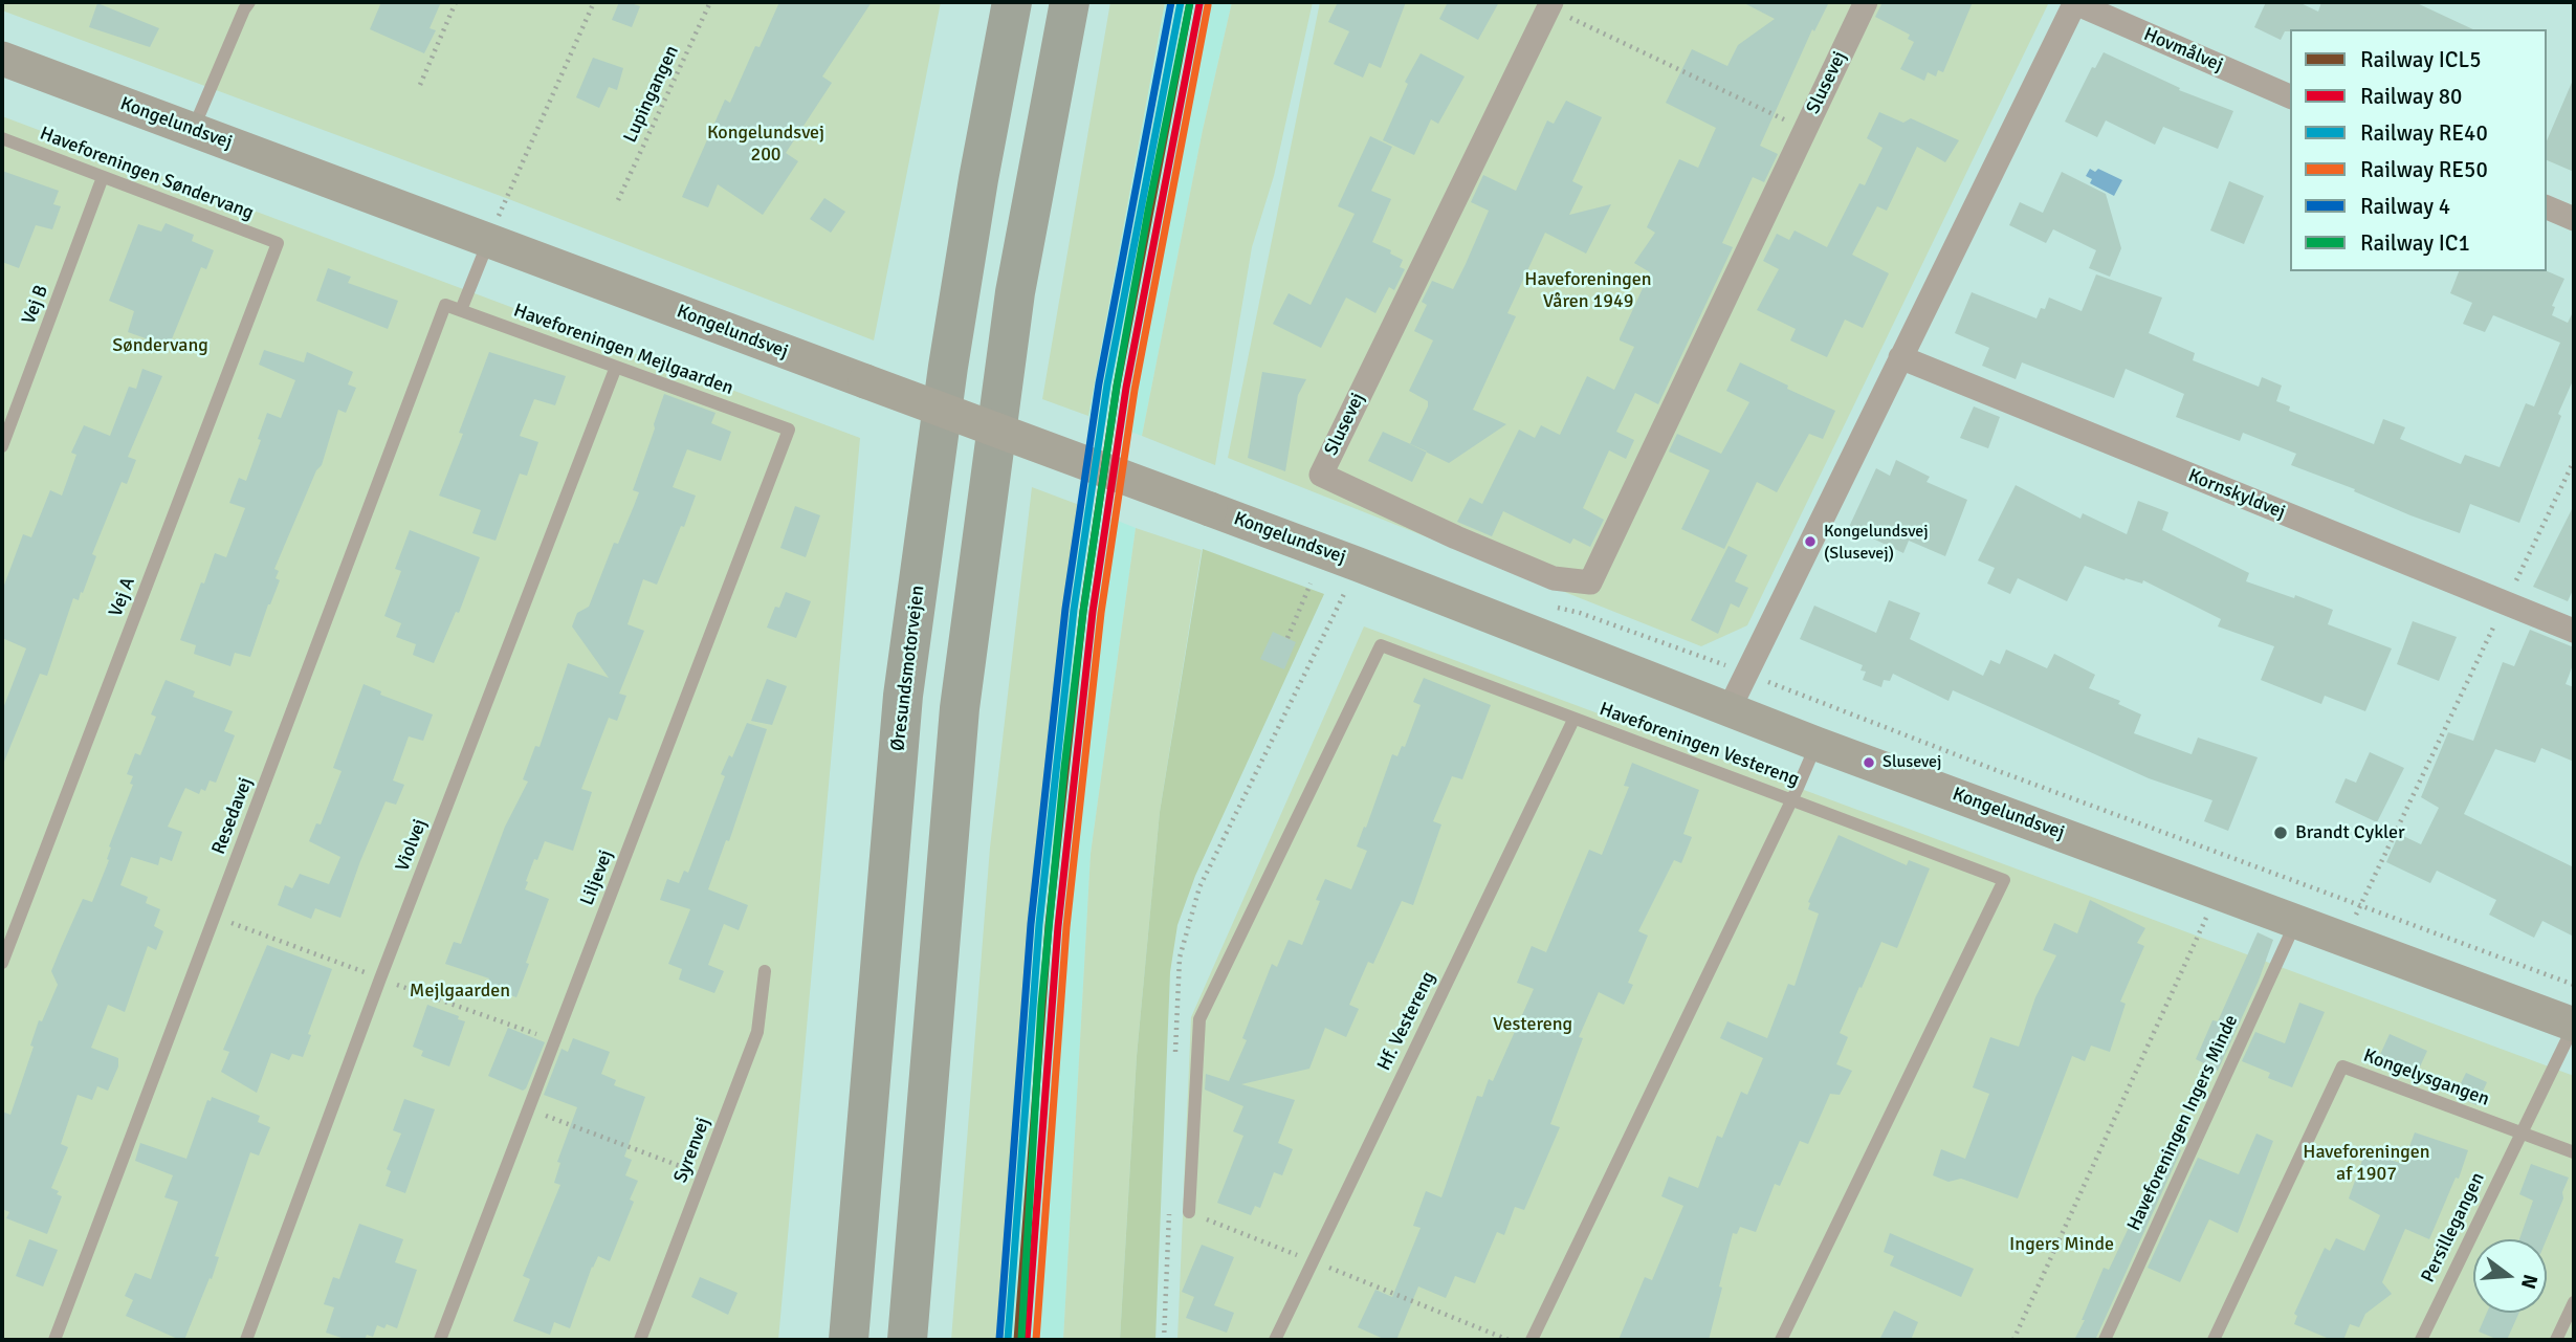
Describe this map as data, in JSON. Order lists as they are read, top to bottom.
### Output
{
  "streets": {
    "highway": ["Øresundsmotorvejen"],
    "street": [
      "Hovmålvej",
      "Slusevej",
      "Kongelundsvej",
      "Kornskyldvej"
    ],
    "lane": [
      "Haveforeningen Søndervang",
      "Vej B",
      "Haveforeningen Mejlgaarden",
      "Vej A",
      "Haveforeningen Vestereng",
      "Resedavej",
      "Violvej",
      "Liljevej",
      "Hf. Vestereng",
      "Kongelysgangen",
      "Haveforeningen Ingers Minde",
      "Syrenvej",
      "Persillegangen"
    ],
    "path": ["Lupingangen"]
  },
  "crossings": [
    ["Kongelundsvej", "Haveforeningen Ingers Minde"],
    ["Kongelundsvej", "Persillegangen"],
    ["Haveforeningen Søndervang", "Vej B"],
    ["Haveforeningen Søndervang", "Vej A"],
    ["Haveforeningen Mejlgaarden", "Resedavej"],
    ["Haveforeningen Mejlgaarden", "Violvej"],
    ["Haveforeningen Mejlgaarden", "Liljevej"],
    ["Haveforeningen Vestereng", "Hf. Vestereng"],
    ["Kongelysgangen", "Persillegangen"]
  ],
  "parks": [
    "Kongelundsvej 200",
    "Haveforeningen Våren 1949",
    "Søndervang",
    "Mejlgaarden",
    "Vestereng",
    "Haveforeningen af 1907",
    "Ingers Minde"
  ],
  "places": ["Kongelundsvej (Slusevej)", "Slusevej", "Brandt Cykler"],
  "lines": [
    "rail line ICL5",
    "rail line RE40",
    "rail line 4",
    "rail line IC1",
    "rail line 80",
    "rail line RE50"
  ],
  "legend": [
    "Railway ICL5",
    "Railway 80",
    "Railway RE40",
    "Railway RE50",
    "Railway 4",
    "Railway IC1"
  ],
  "north": "right"
}
